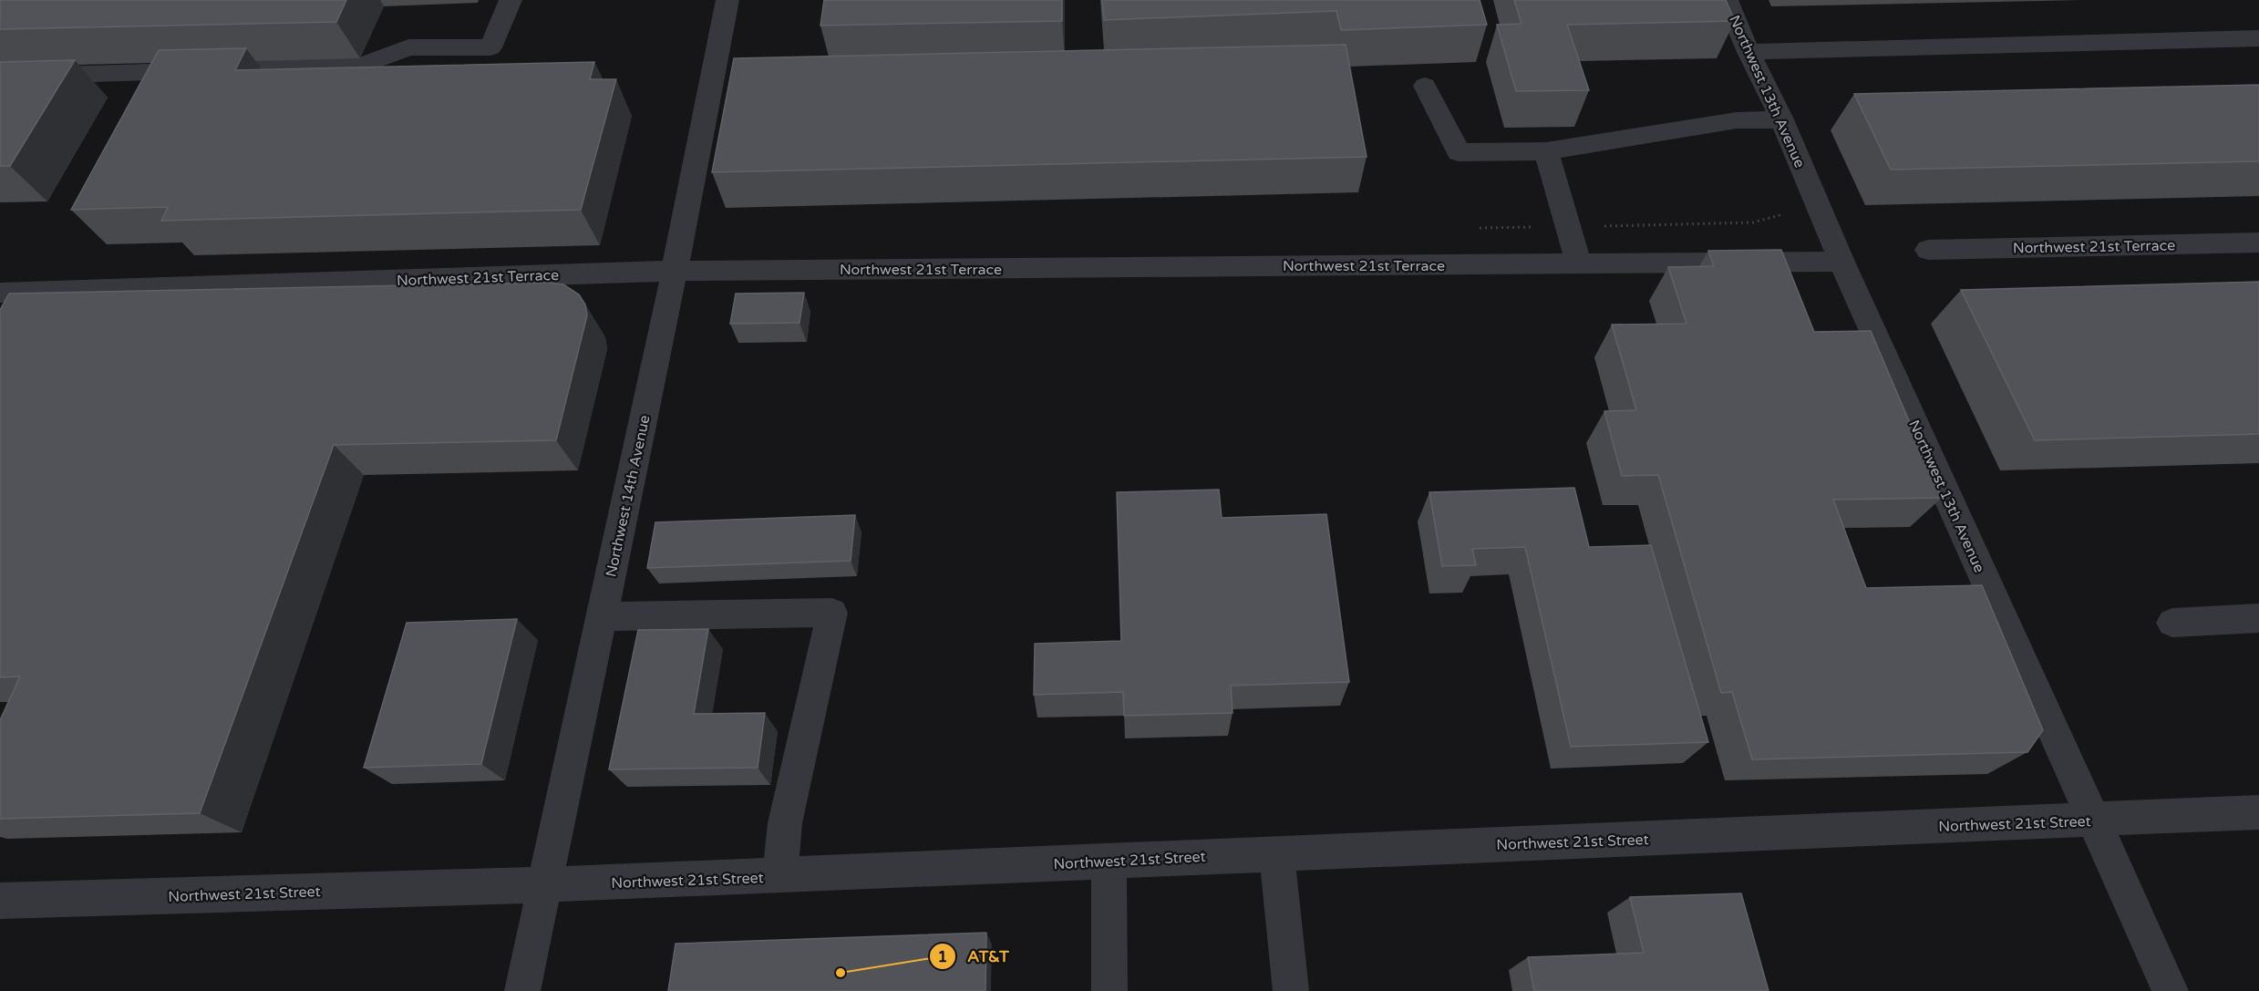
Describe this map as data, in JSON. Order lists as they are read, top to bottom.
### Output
{
  "streets": {
    "street": [
      "Northwest 13th Avenue",
      "Northwest 21st Terrace",
      "Northwest 14th Avenue",
      "Northwest 21st Street"
    ]
  },
  "crossings": [
    ["Northwest 13th Avenue", "Northwest 21st Terrace"],
    ["Northwest 13th Avenue", "Northwest 21st Street"],
    ["Northwest 21st Terrace", "Northwest 14th Avenue"],
    ["Northwest 14th Avenue", "Northwest 21st Street"]
  ],
  "places": ["AT&T"]
}
